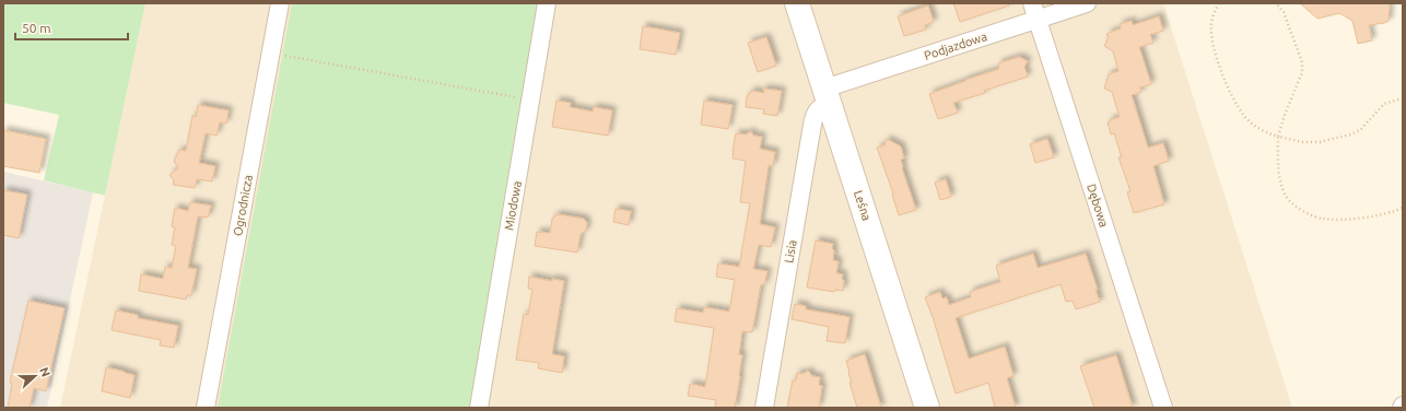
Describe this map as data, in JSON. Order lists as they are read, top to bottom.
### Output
{
  "streets": {
    "street": [
      "Podjazdowa",
      "Ogrodnicza",
      "Miodowa",
      "Leśna",
      "Dębowa",
      "Lisia"
    ]
  },
  "crossings": [
    ["Podjazdowa", "Leśna"],
    ["Podjazdowa", "Dębowa"],
    ["Podjazdowa", "Lisia"],
    ["Leśna", "Lisia"]
  ],
  "scale_bar": "50 m",
  "north": "right"
}
